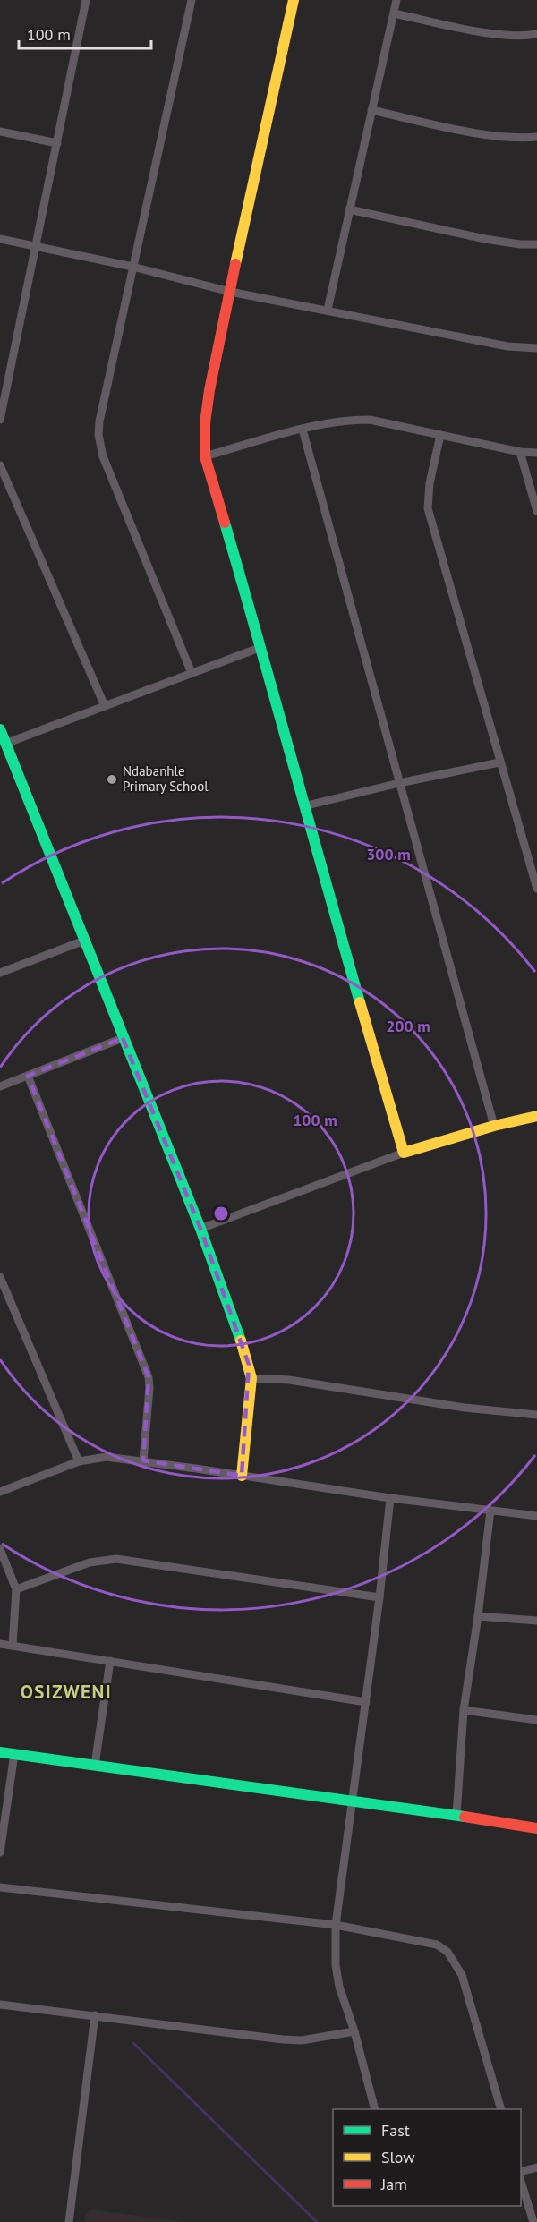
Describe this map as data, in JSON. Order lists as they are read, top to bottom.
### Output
{
  "districts": ["OSIZWENI"],
  "places": ["Ndabanhle Primary School"],
  "legend": ["Fast", "Slow", "Jam"],
  "scale_bar": "100 m",
  "rings": ["300 m", "200 m", "100 m"]
}
